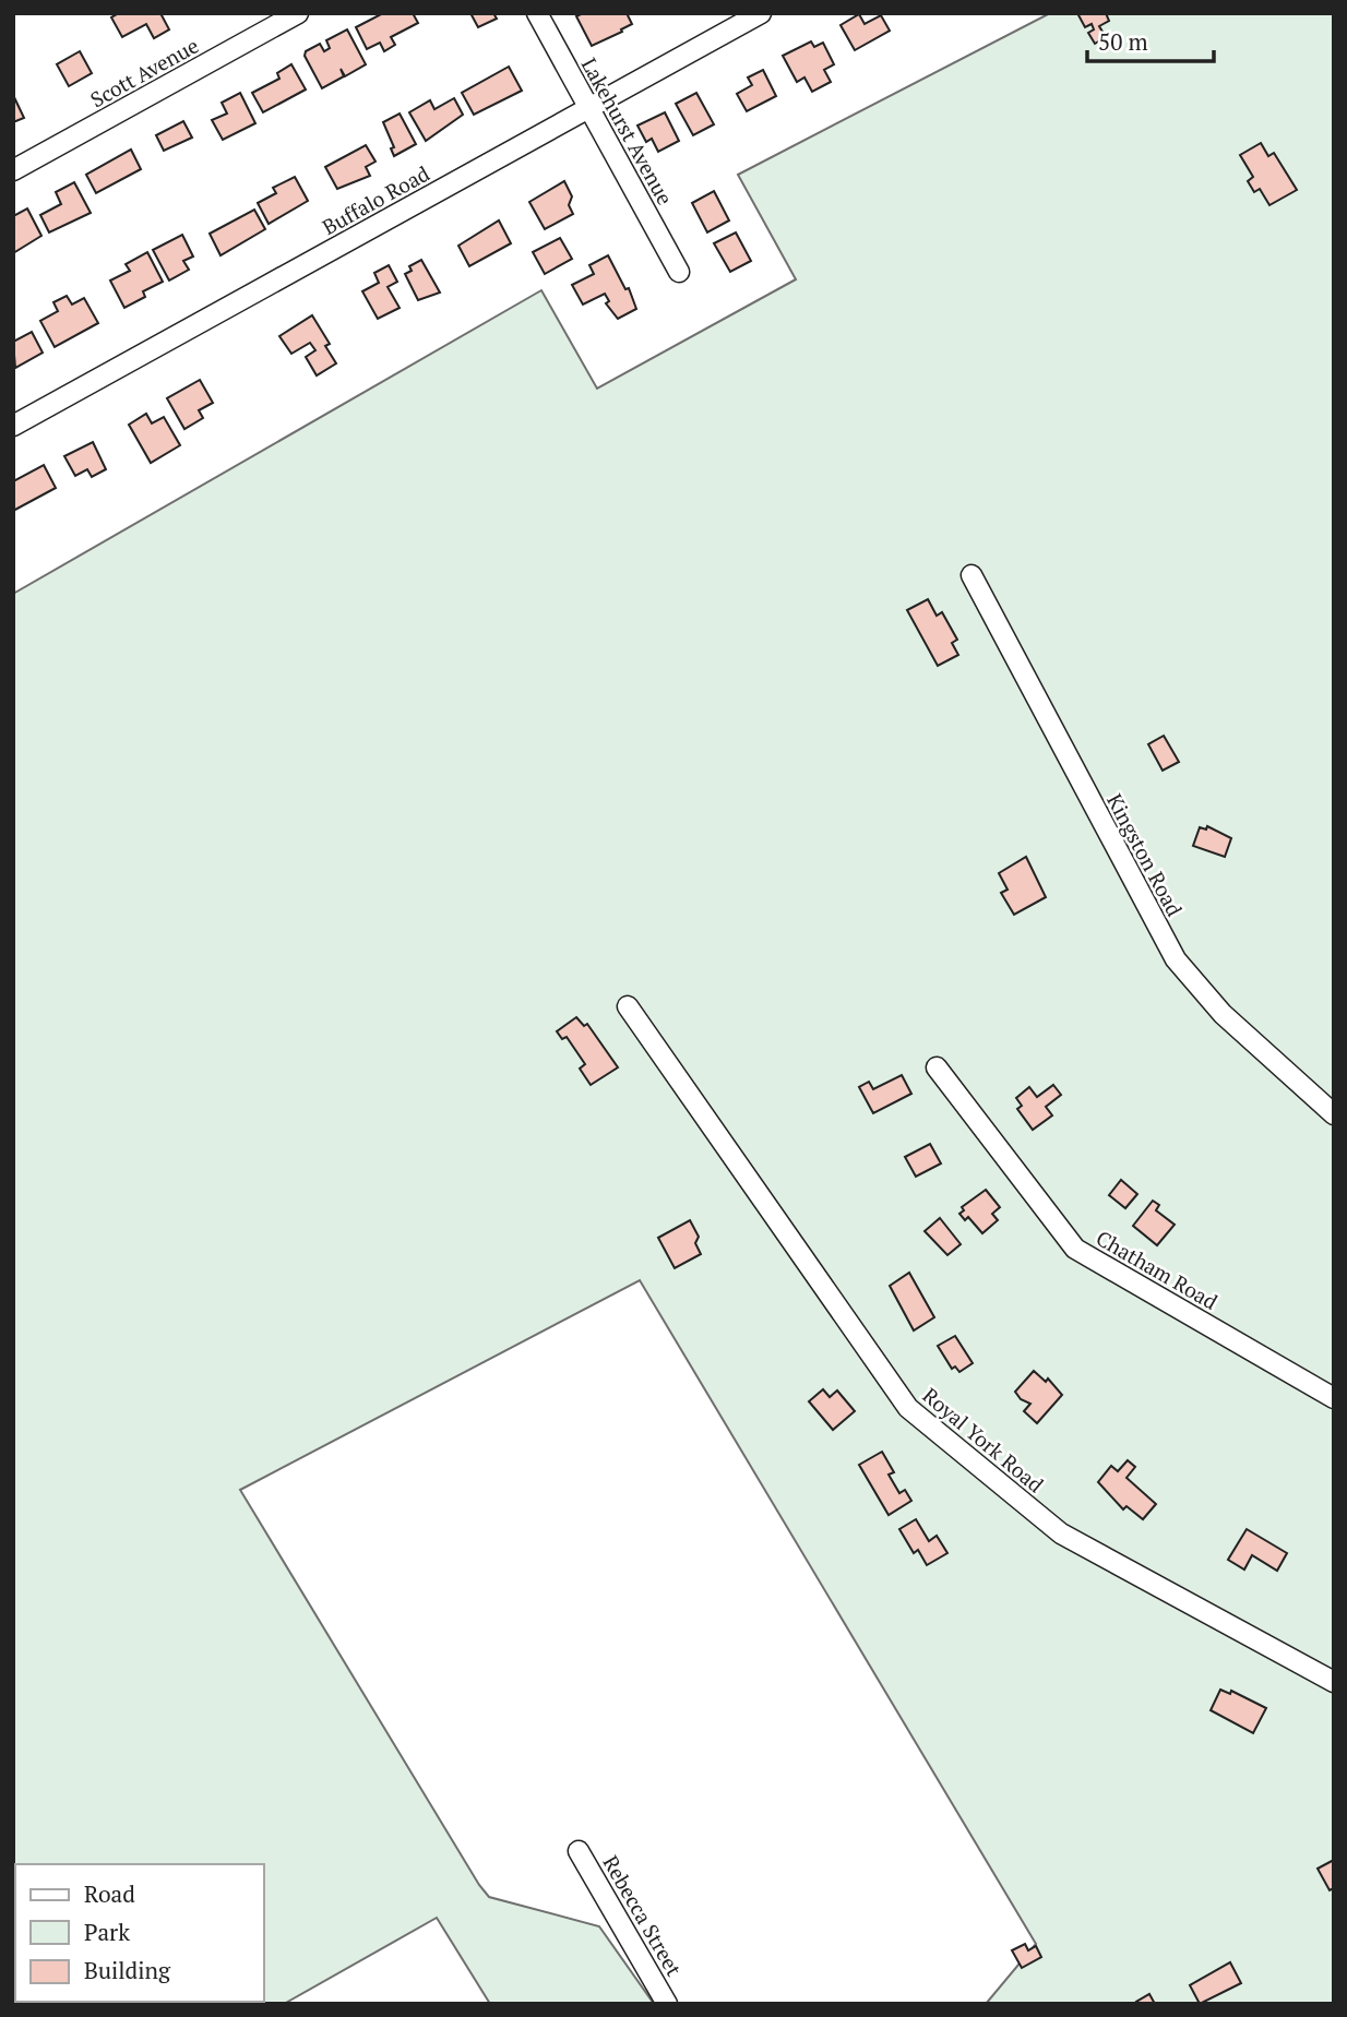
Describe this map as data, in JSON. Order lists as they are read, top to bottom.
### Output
{
  "streets": {
    "street": [
      "Scott Avenue",
      "Lakehurst Avenue",
      "Buffalo Road",
      "Kingston Road",
      "Chatham Road",
      "Royal York Road",
      "Rebecca Street"
    ]
  },
  "crossings": [
    ["Lakehurst Avenue", "Buffalo Road"]
  ],
  "legend": ["Road", "Park", "Building"],
  "scale_bar": "50 m"
}
